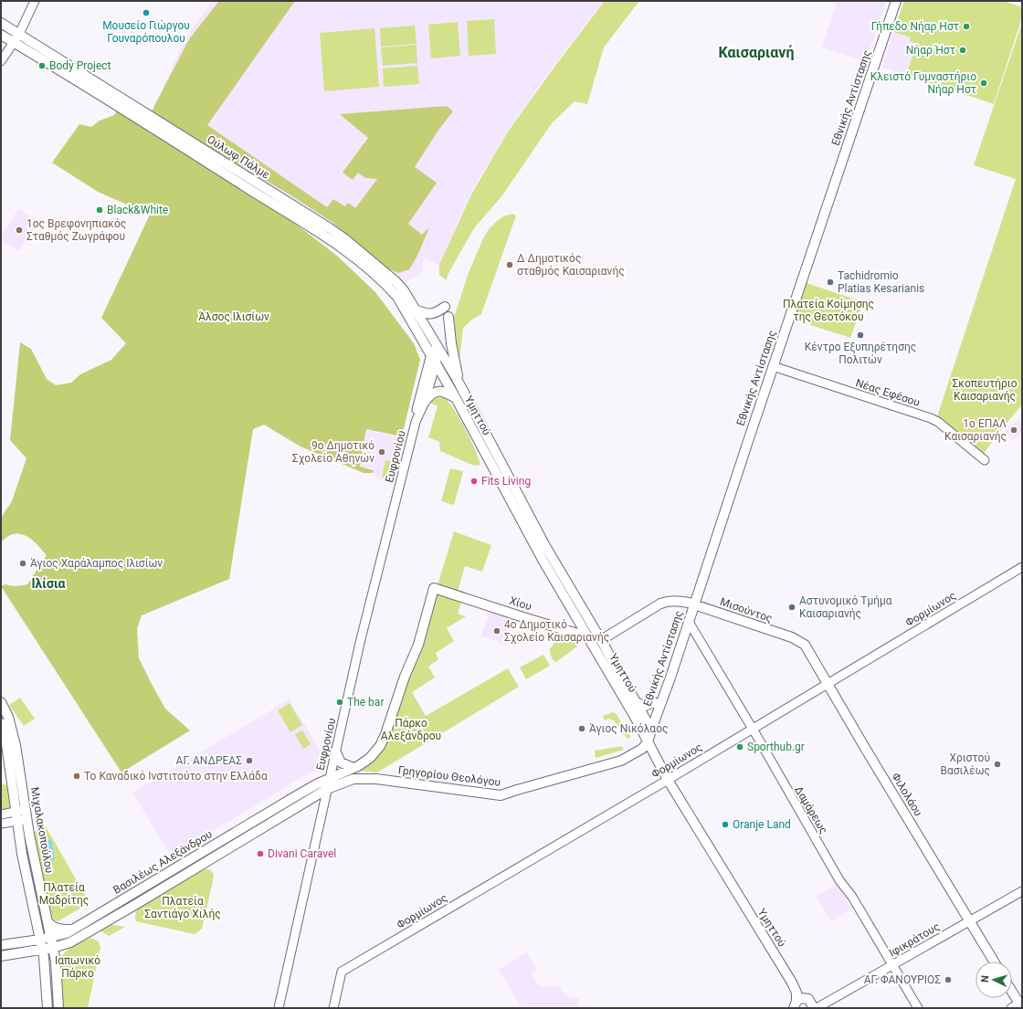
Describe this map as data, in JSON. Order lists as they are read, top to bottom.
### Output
{
  "streets": {
    "main road": [
      "Εθνικής Αντίστασης",
      "Ούλωφ Πάλμε",
      "Υμηττού",
      "Χίου",
      "Μισούντος",
      "Γρηγορίου Θεολόγου",
      "Φιλολάου",
      "Μιχαλακοπούλου",
      "Βασιλέως Αλεξάνδρου"
    ],
    "street": [
      "Νέας Εφέσου",
      "Ευφρονίου",
      "Φορμίωνος",
      "Δαμάρεως",
      "Ιφικράτους"
    ]
  },
  "crossings": [
    ["Εθνικής Αντίστασης", "Νέας Εφέσου"],
    ["Εθνικής Αντίστασης", "Υμηττού"],
    ["Εθνικής Αντίστασης", "Μισούντος"],
    ["Εθνικής Αντίστασης", "Γρηγορίου Θεολόγου"],
    ["Εθνικής Αντίστασης", "Δαμάρεως"],
    ["Ούλωφ Πάλμε", "Υμηττού"],
    ["Ούλωφ Πάλμε", "Ευφρονίου"],
    ["Υμηττού", "Ευφρονίου"],
    ["Υμηττού", "Χίου"],
    ["Υμηττού", "Φορμίωνος"],
    ["Υμηττού", "Γρηγορίου Θεολόγου"],
    ["Ευφρονίου", "Γρηγορίου Θεολόγου"],
    ["Ευφρονίου", "Βασιλέως Αλεξάνδρου"],
    ["Χίου", "Βασιλέως Αλεξάνδρου"],
    ["Φορμίωνος", "Φιλολάου"],
    ["Φορμίωνος", "Δαμάρεως"],
    ["Μισούντος", "Φιλολάου"],
    ["Γρηγορίου Θεολόγου", "Βασιλέως Αλεξάνδρου"],
    ["Φιλολάου", "Ιφικράτους"],
    ["Δαμάρεως", "Ιφικράτους"],
    ["Μιχαλακοπούλου", "Βασιλέως Αλεξάνδρου"]
  ],
  "districts": ["Καισαριανή", "Iλίσια"],
  "parks": [
    "Πλατεία Κοίμησης της Θεοτόκου",
    "Άλσος Ιλισίων",
    "Σκοπευτήριο Καισαριανής",
    "Πάρκο Αλεξάνδρου",
    "Πλατεία Μαδρίτης",
    "Πλατεία Σαντιάγο Χιλής",
    "Ιαπωνικό Πάρκο"
  ],
  "places": [
    "Μουσείο Γιώργου Γουναρόπουλου",
    "Γήπεδο Νήαρ Ηστ",
    "Νήαρ Ήστ",
    "Body Project",
    "Κλειστό Γυμναστήριο Νήαρ Ηστ",
    "Black&White",
    "1ος Βρεφονηπιακός Σταθμός Ζωγράφου",
    "Δ Δημοτικός σταθμός Καισαριανής",
    "Tachidromio Platias Kesarianis",
    "Κέντρο Εξυπηρέτησης Πολιτών",
    "1ο ΕΠΑΛ Καισαριανής",
    "9ο Δημοτικό Σχολείο Αθηνών",
    "Fits Living",
    "Άγιος Χαράλαμπος Ιλισίων",
    "Αστυνομικό Τμήμα Καισαριανής",
    "4ο Δημοτικό Σχολείο Καισαριανής",
    "The bar",
    "Άγιος Νικόλαος",
    "Sporthub.gr",
    "ΑΓ. ΑΝΔΡΕΑΣ",
    "Χριστού Βασιλέως",
    "Το Καναδικό Ινστιτούτο στην Ελλάδα",
    "Oranje Land",
    "Divani Caravel",
    "ΑΓ. ΦΑΝΟΥΡΙΟΣ"
  ],
  "north": "left"
}
